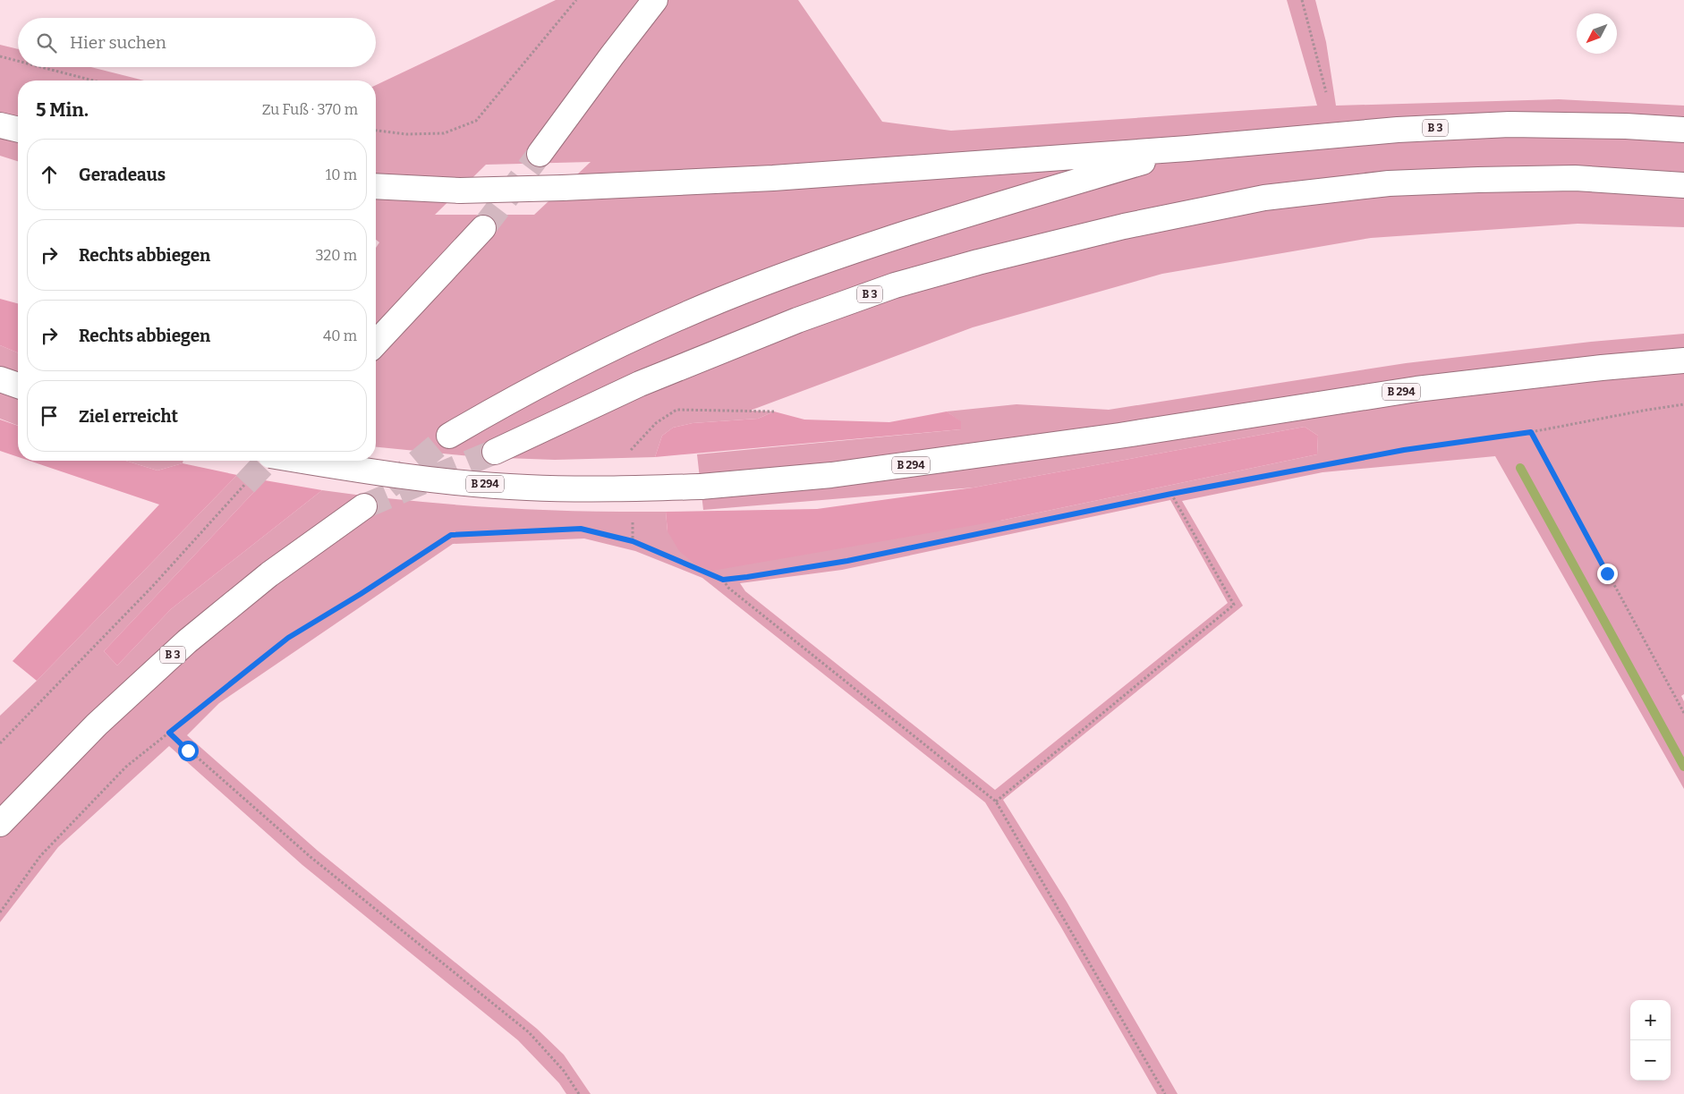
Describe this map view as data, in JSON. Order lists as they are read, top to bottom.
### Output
{
  "streets": {
    "main road": ["B 3", "B 294"]
  },
  "north": "bottom left",
  "page": {
    "search": "Hier suchen",
    "heading": ["5 Min.", "Zu Fuß · 370 m"],
    "list": [
      ["Geradeaus", "10 m"],
      ["Rechts abbiegen", "320 m"],
      ["Rechts abbiegen", "40 m"],
      "Ziel erreicht"
    ],
    "map_buttons": ["+", "−"]
  }
}
